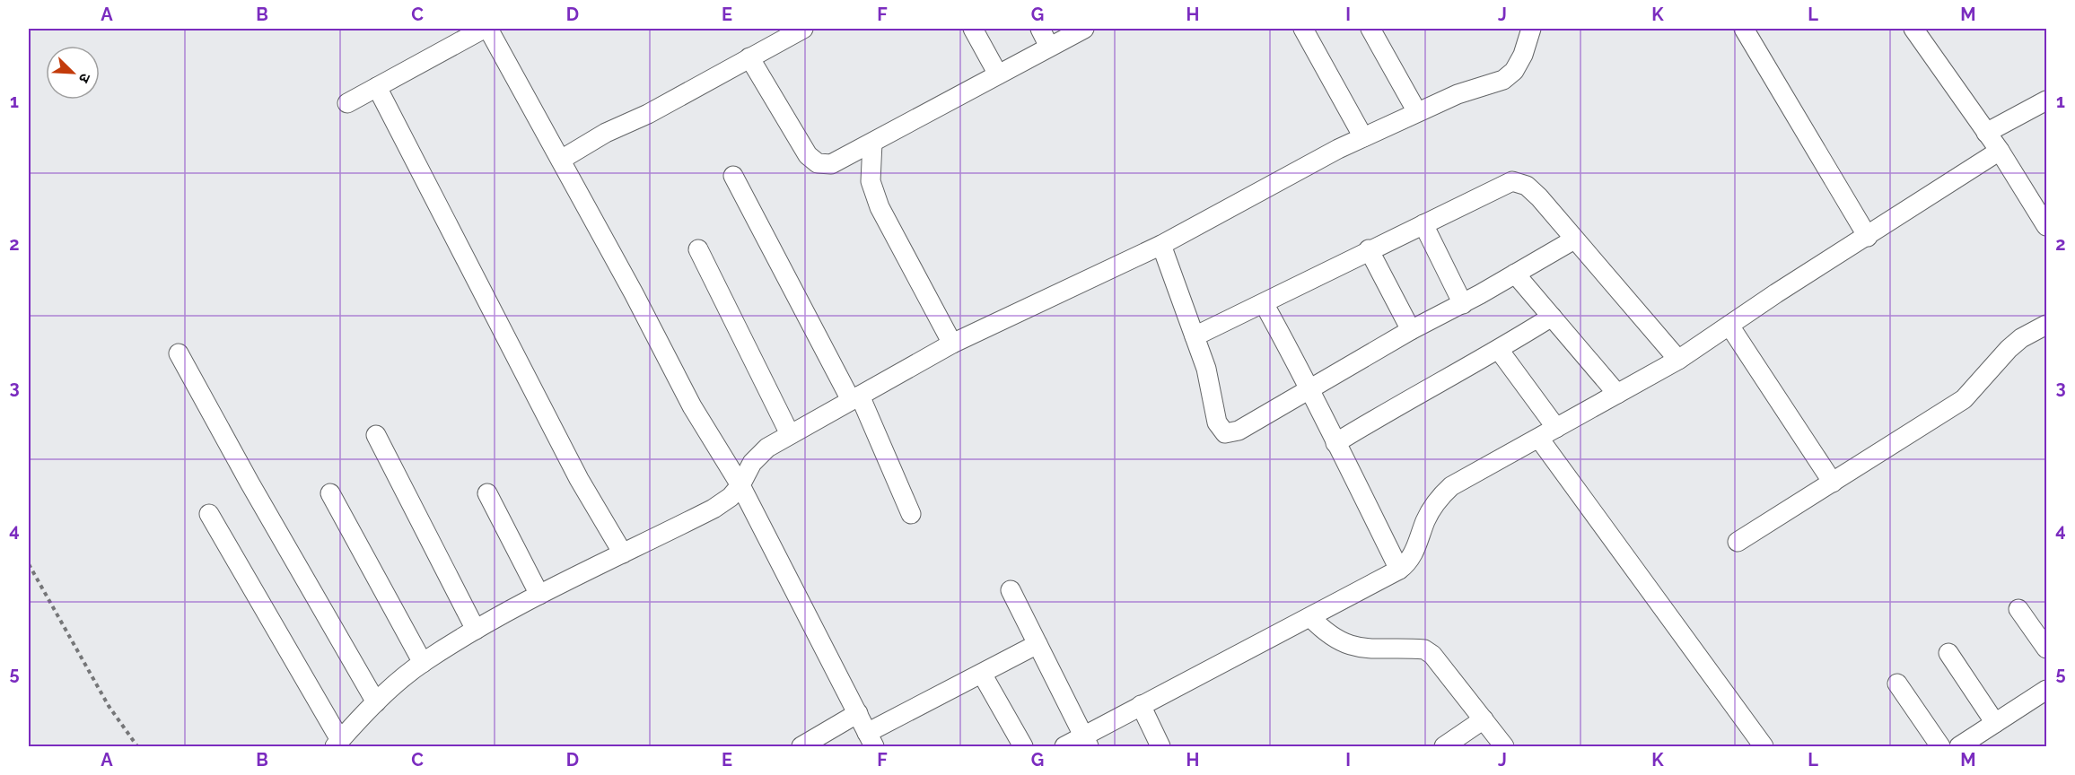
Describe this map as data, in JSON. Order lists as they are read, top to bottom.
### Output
{
  "north": "bottom right",
  "grid": {
    "columns": [
      "A",
      "B",
      "C",
      "D",
      "E",
      "F",
      "G",
      "H",
      "I",
      "J",
      "K",
      "L",
      "M"
    ],
    "rows": [
      "1",
      "2",
      "3",
      "4",
      "5"
    ]
  }
}
